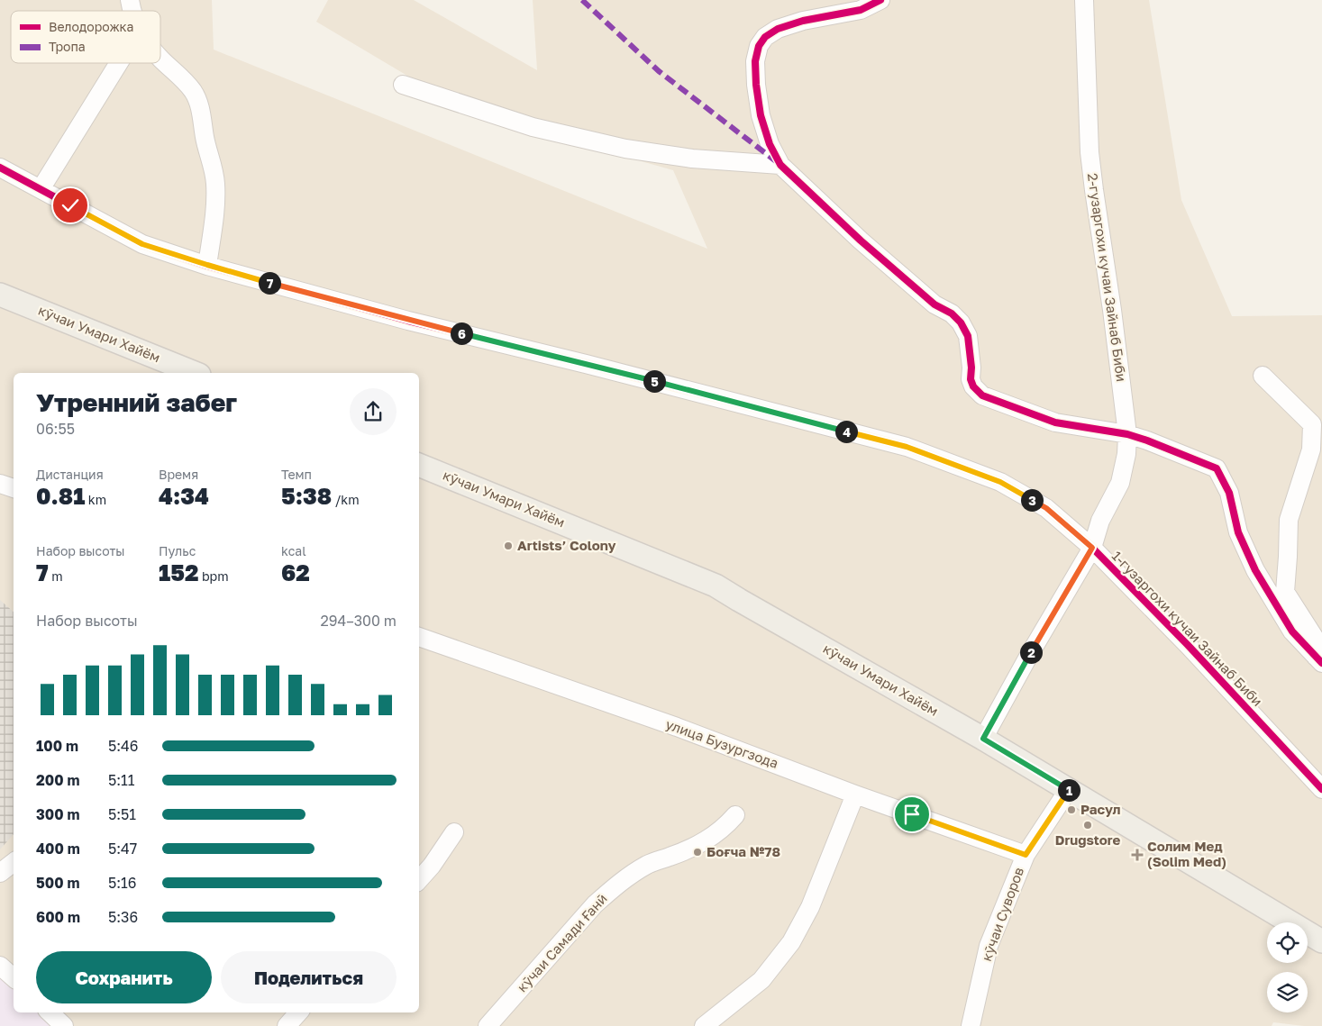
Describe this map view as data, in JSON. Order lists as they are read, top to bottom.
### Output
{
  "streets": {
    "main road": ["кӯчаи Умари Хайём"],
    "street": [
      "2-гузаргохи кучаи Зайнаб Биби",
      "1-гузаргохи кучаи Зайнаб Биби",
      "улица Бузургзода",
      "кӯчаи Суворов",
      "кӯчаи Самади Ғанӣ"
    ]
  },
  "crossings": [
    ["2-гузаргохи кучаи Зайнаб Биби", "кӯчаи Умари Хайём"],
    ["2-гузаргохи кучаи Зайнаб Биби", "1-гузаргохи кучаи Зайнаб Биби"],
    ["кӯчаи Умари Хайём", "кӯчаи Суворов"],
    ["улица Бузургзода", "кӯчаи Суворов"]
  ],
  "places": {
    "other": [
      "Artists’ Colony",
      "Расул",
      "Drugstore",
      "Боғча №78"
    ],
    "health": ["Солим Мед (Solim Med)"]
  },
  "legend": ["Велодорожка", "Тропа"],
  "page": {
    "pins": [
      "7",
      "6",
      "5",
      "4",
      "3",
      "2",
      "1"
    ],
    "heading": ["Утренний забег", "06:55"],
    "stats": [
      ["Дистанция", "0.81 km"],
      ["Время", "4:34"],
      ["Темп", "5:38 /km"],
      ["Набор высоты", "7 m"],
      ["Пульс", "152 bpm"],
      ["kcal", "62"]
    ],
    "chart": ["Набор высоты", "294–300 m"],
    "list": [
      {
        "name": "100 m",
        "note": "5:46"
      },
      {
        "name": "200 m",
        "note": "5:11"
      },
      {
        "name": "300 m",
        "note": "5:51"
      },
      {
        "name": "400 m",
        "note": "5:47"
      },
      {
        "name": "500 m",
        "note": "5:16"
      },
      {
        "name": "600 m",
        "note": "5:36"
      }
    ],
    "buttons": ["Сохранить", "Поделиться"]
  }
}
